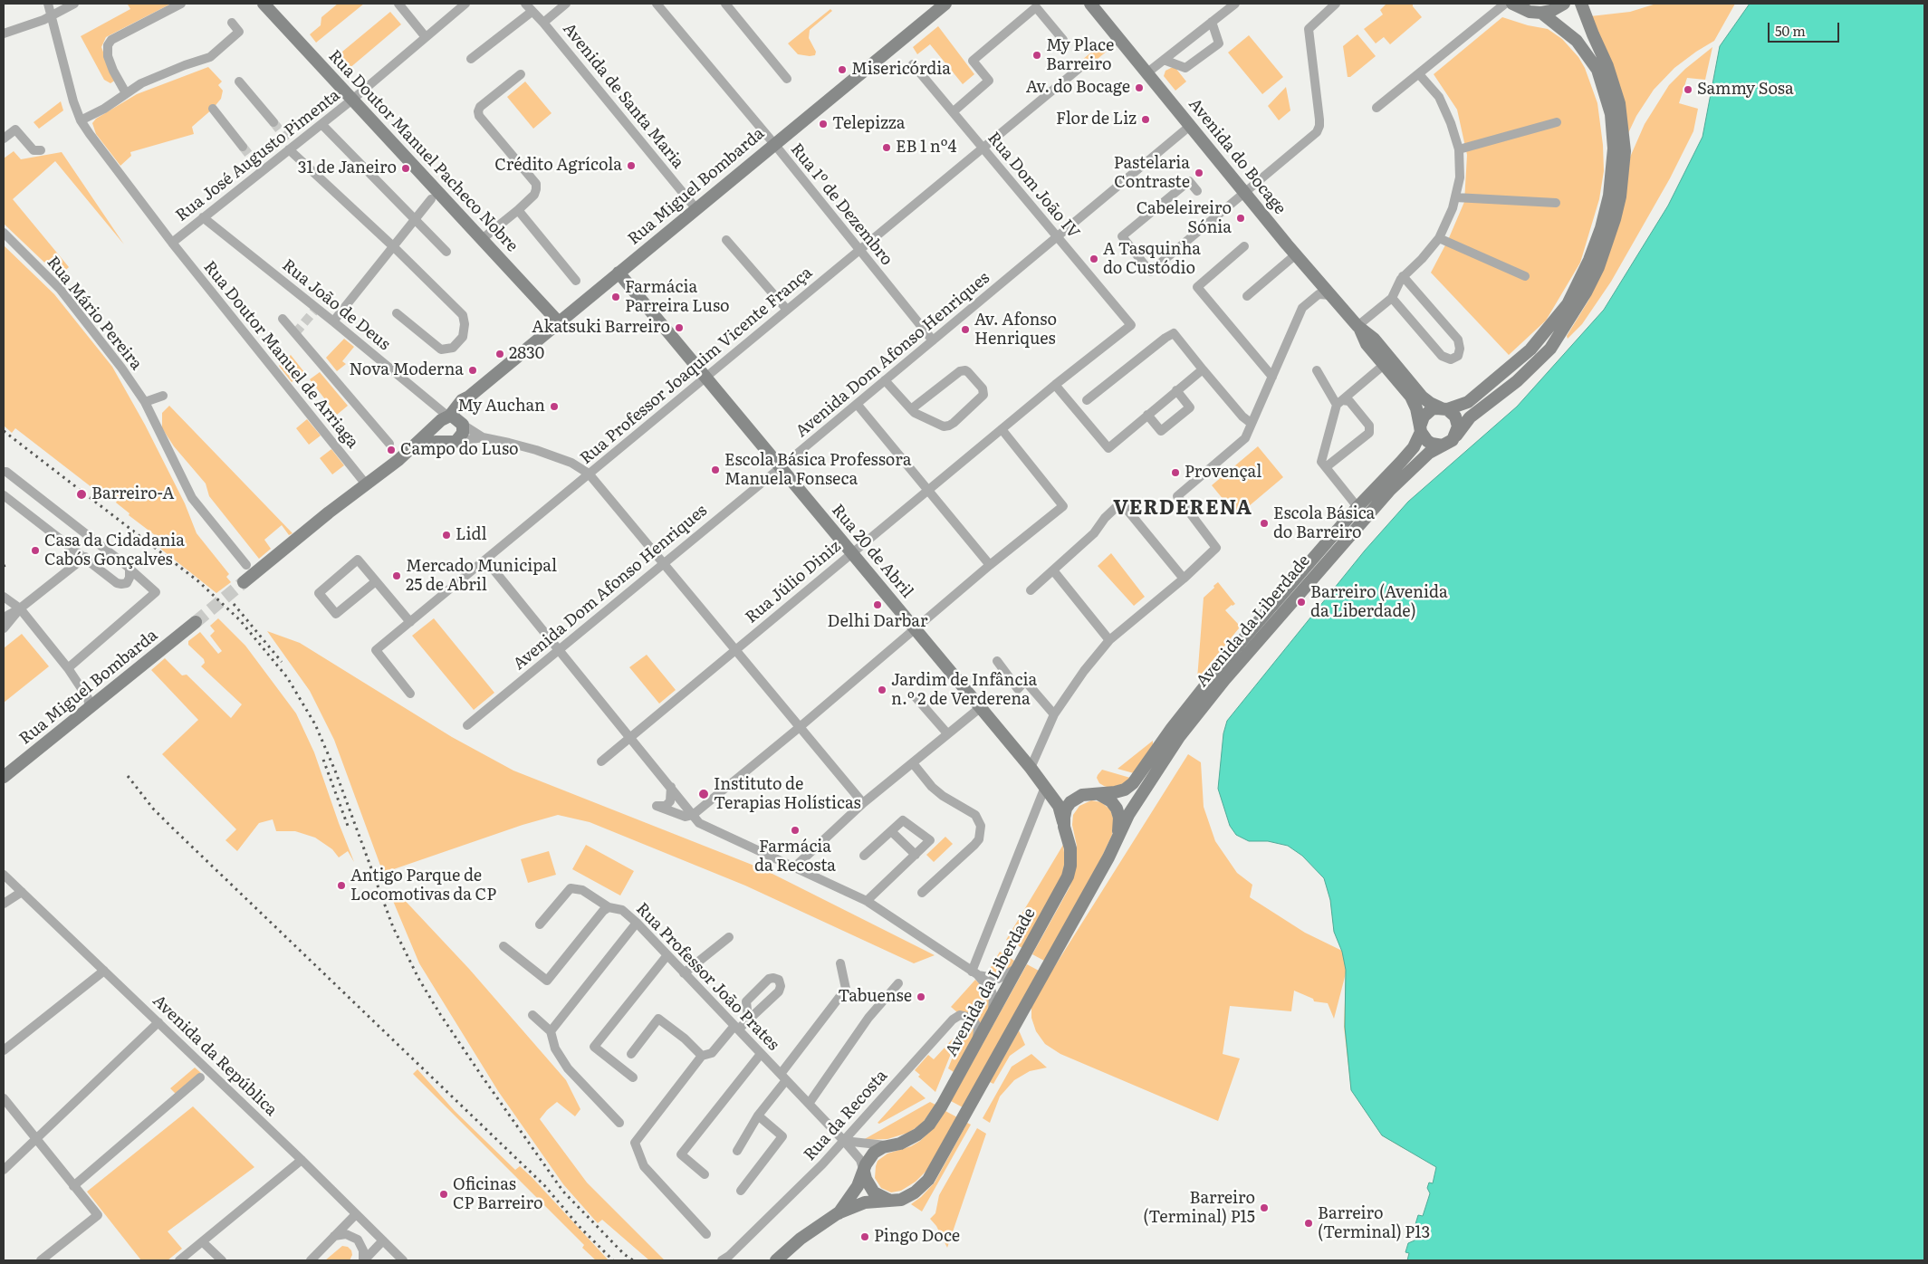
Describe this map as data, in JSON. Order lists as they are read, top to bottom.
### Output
{
  "streets": {
    "main road": [
      "Rua Doutor Manuel Pacheco Nobre",
      "Avenida do Bocage",
      "Rua Miguel Bombarda",
      "Rua 20 de Abril",
      "Avenida da Liberdade"
    ],
    "street": [
      "Avenida de Santa Maria",
      "Rua José Augusto Pimenta",
      "Rua Dom João IV",
      "Rua 1º de Dezembro",
      "Rua João de Deus",
      "Rua Mário Pereira",
      "Rua Doutor Manuel de Arriaga",
      "Avenida Dom Afonso Henriques",
      "Rua Professor Joaquim Vicente França",
      "Rua Júlio Diniz",
      "Rua Professor João Prates",
      "Avenida da República",
      "Rua da Recosta"
    ]
  },
  "crossings": [
    ["Avenida de Santa Maria", "Rua Miguel Bombarda"],
    ["Rua Doutor Manuel Pacheco Nobre", "Rua José Augusto Pimenta"],
    ["Rua Doutor Manuel Pacheco Nobre", "Rua Miguel Bombarda"],
    ["Rua José Augusto Pimenta", "Rua João de Deus"],
    ["Rua José Augusto Pimenta", "Rua Doutor Manuel de Arriaga"],
    ["Avenida do Bocage", "Avenida Dom Afonso Henriques"],
    ["Avenida do Bocage", "Avenida da Liberdade"],
    ["Rua Dom João IV", "Avenida Dom Afonso Henriques"],
    ["Rua Dom João IV", "Rua Professor Joaquim Vicente França"],
    ["Rua Dom João IV", "Rua Júlio Diniz"],
    ["Rua Miguel Bombarda", "Rua 1º de Dezembro"],
    ["Rua Miguel Bombarda", "Rua João de Deus"],
    ["Rua Miguel Bombarda", "Rua Doutor Manuel de Arriaga"],
    ["Rua Miguel Bombarda", "Rua 20 de Abril"],
    ["Rua 1º de Dezembro", "Avenida Dom Afonso Henriques"],
    ["Rua 1º de Dezembro", "Rua Professor Joaquim Vicente França"],
    ["Avenida Dom Afonso Henriques", "Rua 20 de Abril"],
    ["Rua Professor Joaquim Vicente França", "Rua 20 de Abril"],
    ["Rua 20 de Abril", "Rua Júlio Diniz"],
    ["Rua 20 de Abril", "Avenida da Liberdade"],
    ["Avenida da Liberdade", "Rua Professor João Prates"],
    ["Avenida da Liberdade", "Rua da Recosta"],
    ["Rua Professor João Prates", "Rua da Recosta"]
  ],
  "districts": ["VERDERENA"],
  "places": [
    "My Place Barreiro",
    "Misericórdia",
    "Av. do Bocage",
    "Sammy Sosa",
    "Flor de Liz",
    "Telepizza",
    "EB 1 nº4",
    "Crédito Agrícola",
    "31 de Janeiro",
    "Pastelaria Contraste",
    "Cabeleireiro Sónia",
    "A Tasquinha do Custódio",
    "Farmácia Parreira Luso",
    "Akatsuki Barreiro",
    "Av. Afonso Henriques",
    "2830",
    "Nova Moderna",
    "My Auchan",
    "Campo do Luso",
    "Escola Básica Professora Manuela Fonseca",
    "Provençal",
    "Barreiro-A",
    "Escola Básica do Barreiro",
    "Lidl",
    "Casa da Cidadania Cabós Gonçalves",
    "Mercado Municipal 25 de Abril",
    "Barreiro (Avenida da Liberdade)",
    "Delhi Darbar",
    "Jardim de Infância n.º 2 de Verderena",
    "Instituto de Terapias Holísticas",
    "Farmácia da Recosta",
    "Antigo Parque de Locomotivas da CP",
    "Tabuense",
    "Oficinas CP Barreiro",
    "Barreiro (Terminal) P15",
    "Barreiro (Terminal) P13",
    "Pingo Doce"
  ],
  "scale_bar": "50 m"
}
